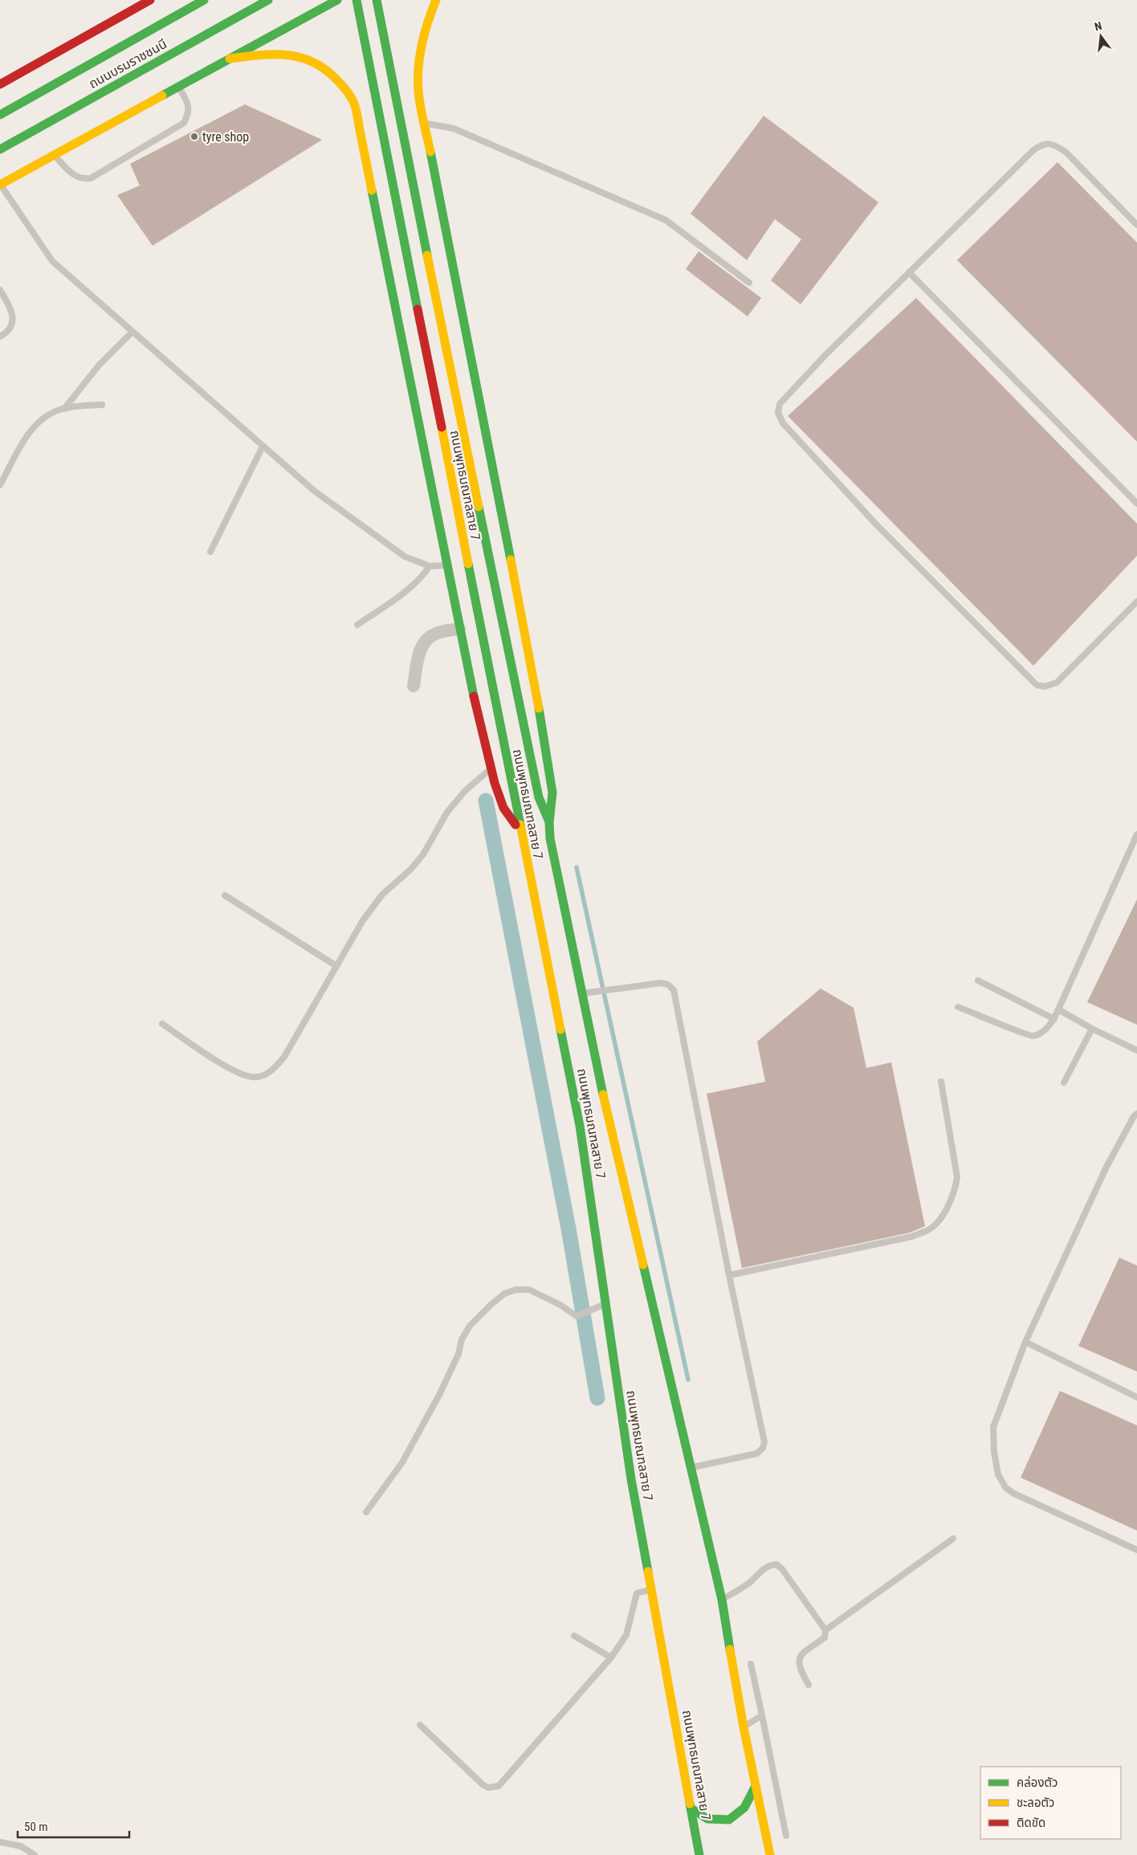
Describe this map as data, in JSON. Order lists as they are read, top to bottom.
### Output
{
  "streets": {
    "main road": ["ถนนบรมราชชนนี", "ถนนพุทธมณฑลสาย 7"]
  },
  "places": ["tyre shop"],
  "legend": ["คล่องตัว", "ชะลอตัว", "ติดขัด"],
  "scale_bar": "50 m",
  "north": "top"
}
